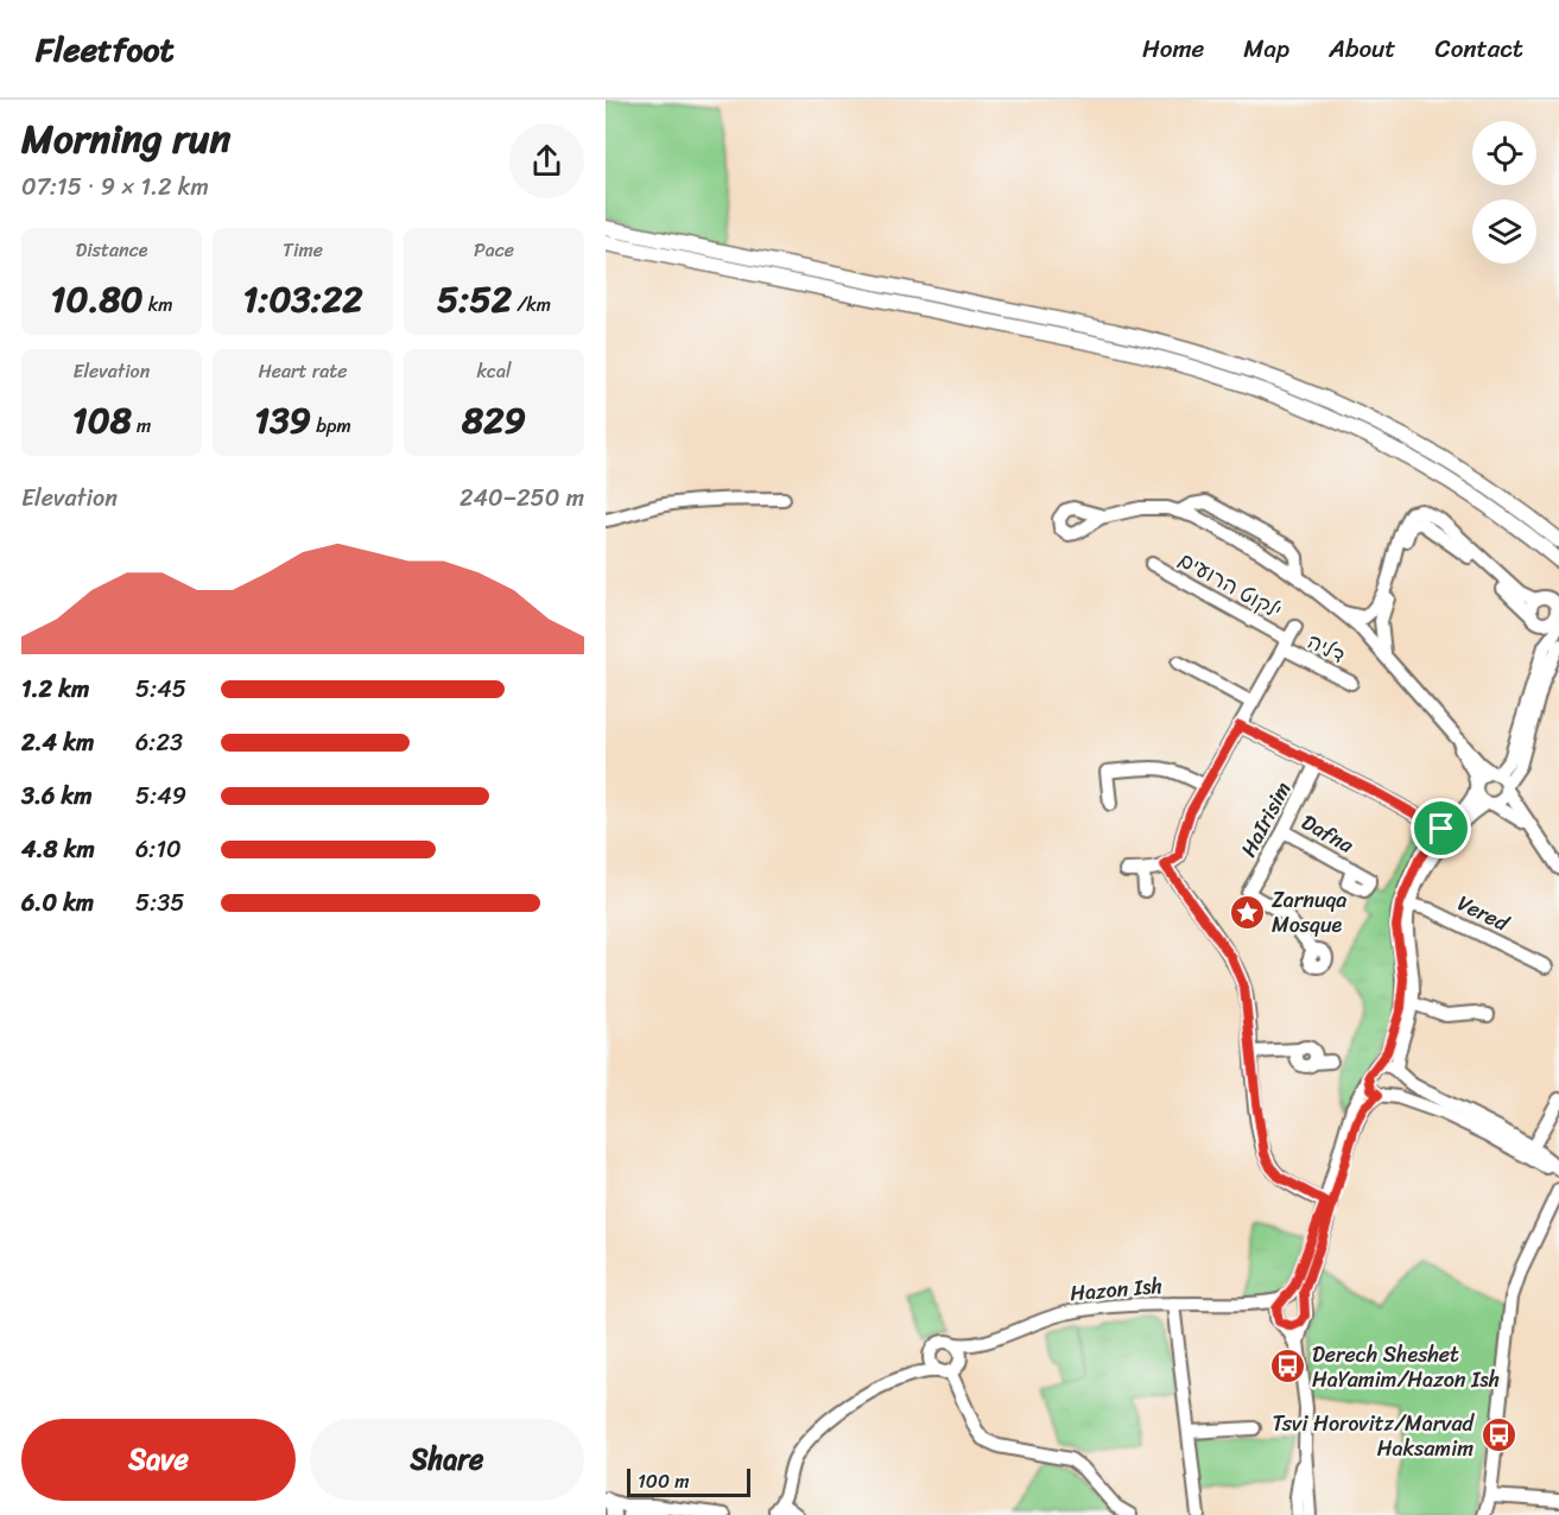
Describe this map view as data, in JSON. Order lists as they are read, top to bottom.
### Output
{
  "streets": {
    "street": [
      "ילקוט הרועים",
      "דליה",
      "HaIrisim",
      "Dafna",
      "Vered",
      "Hazon Ish"
    ]
  },
  "crossings": [
    ["ילקוט הרועים", "דליה"],
    ["HaIrisim", "Dafna"]
  ],
  "places": {
    "place": ["Zarnuqa Mosque"],
    "bus stop": ["Derech Sheshet HaYamim/Hazon Ish", "Tsvi Horovitz/Marvad Haksamim"]
  },
  "scale_bar": "100 m",
  "page": {
    "header": "Fleetfoot",
    "nav": [
      "Home",
      "Map",
      "About",
      "Contact"
    ],
    "heading": ["Morning run", "07:15 · 9 × 1.2 km"],
    "stats": [
      ["Distance", "10.80 km"],
      ["Time", "1:03:22"],
      ["Pace", "5:52 /km"],
      ["Elevation", "108 m"],
      ["Heart rate", "139 bpm"],
      ["kcal", "829"]
    ],
    "chart": ["Elevation", "240–250 m"],
    "list": [
      {
        "name": "1.2 km",
        "note": "5:45"
      },
      {
        "name": "2.4 km",
        "note": "6:23"
      },
      {
        "name": "3.6 km",
        "note": "5:49"
      },
      {
        "name": "4.8 km",
        "note": "6:10"
      },
      {
        "name": "6.0 km",
        "note": "5:35"
      }
    ],
    "buttons": ["Save", "Share"],
    "scale": "100 m"
  }
}
